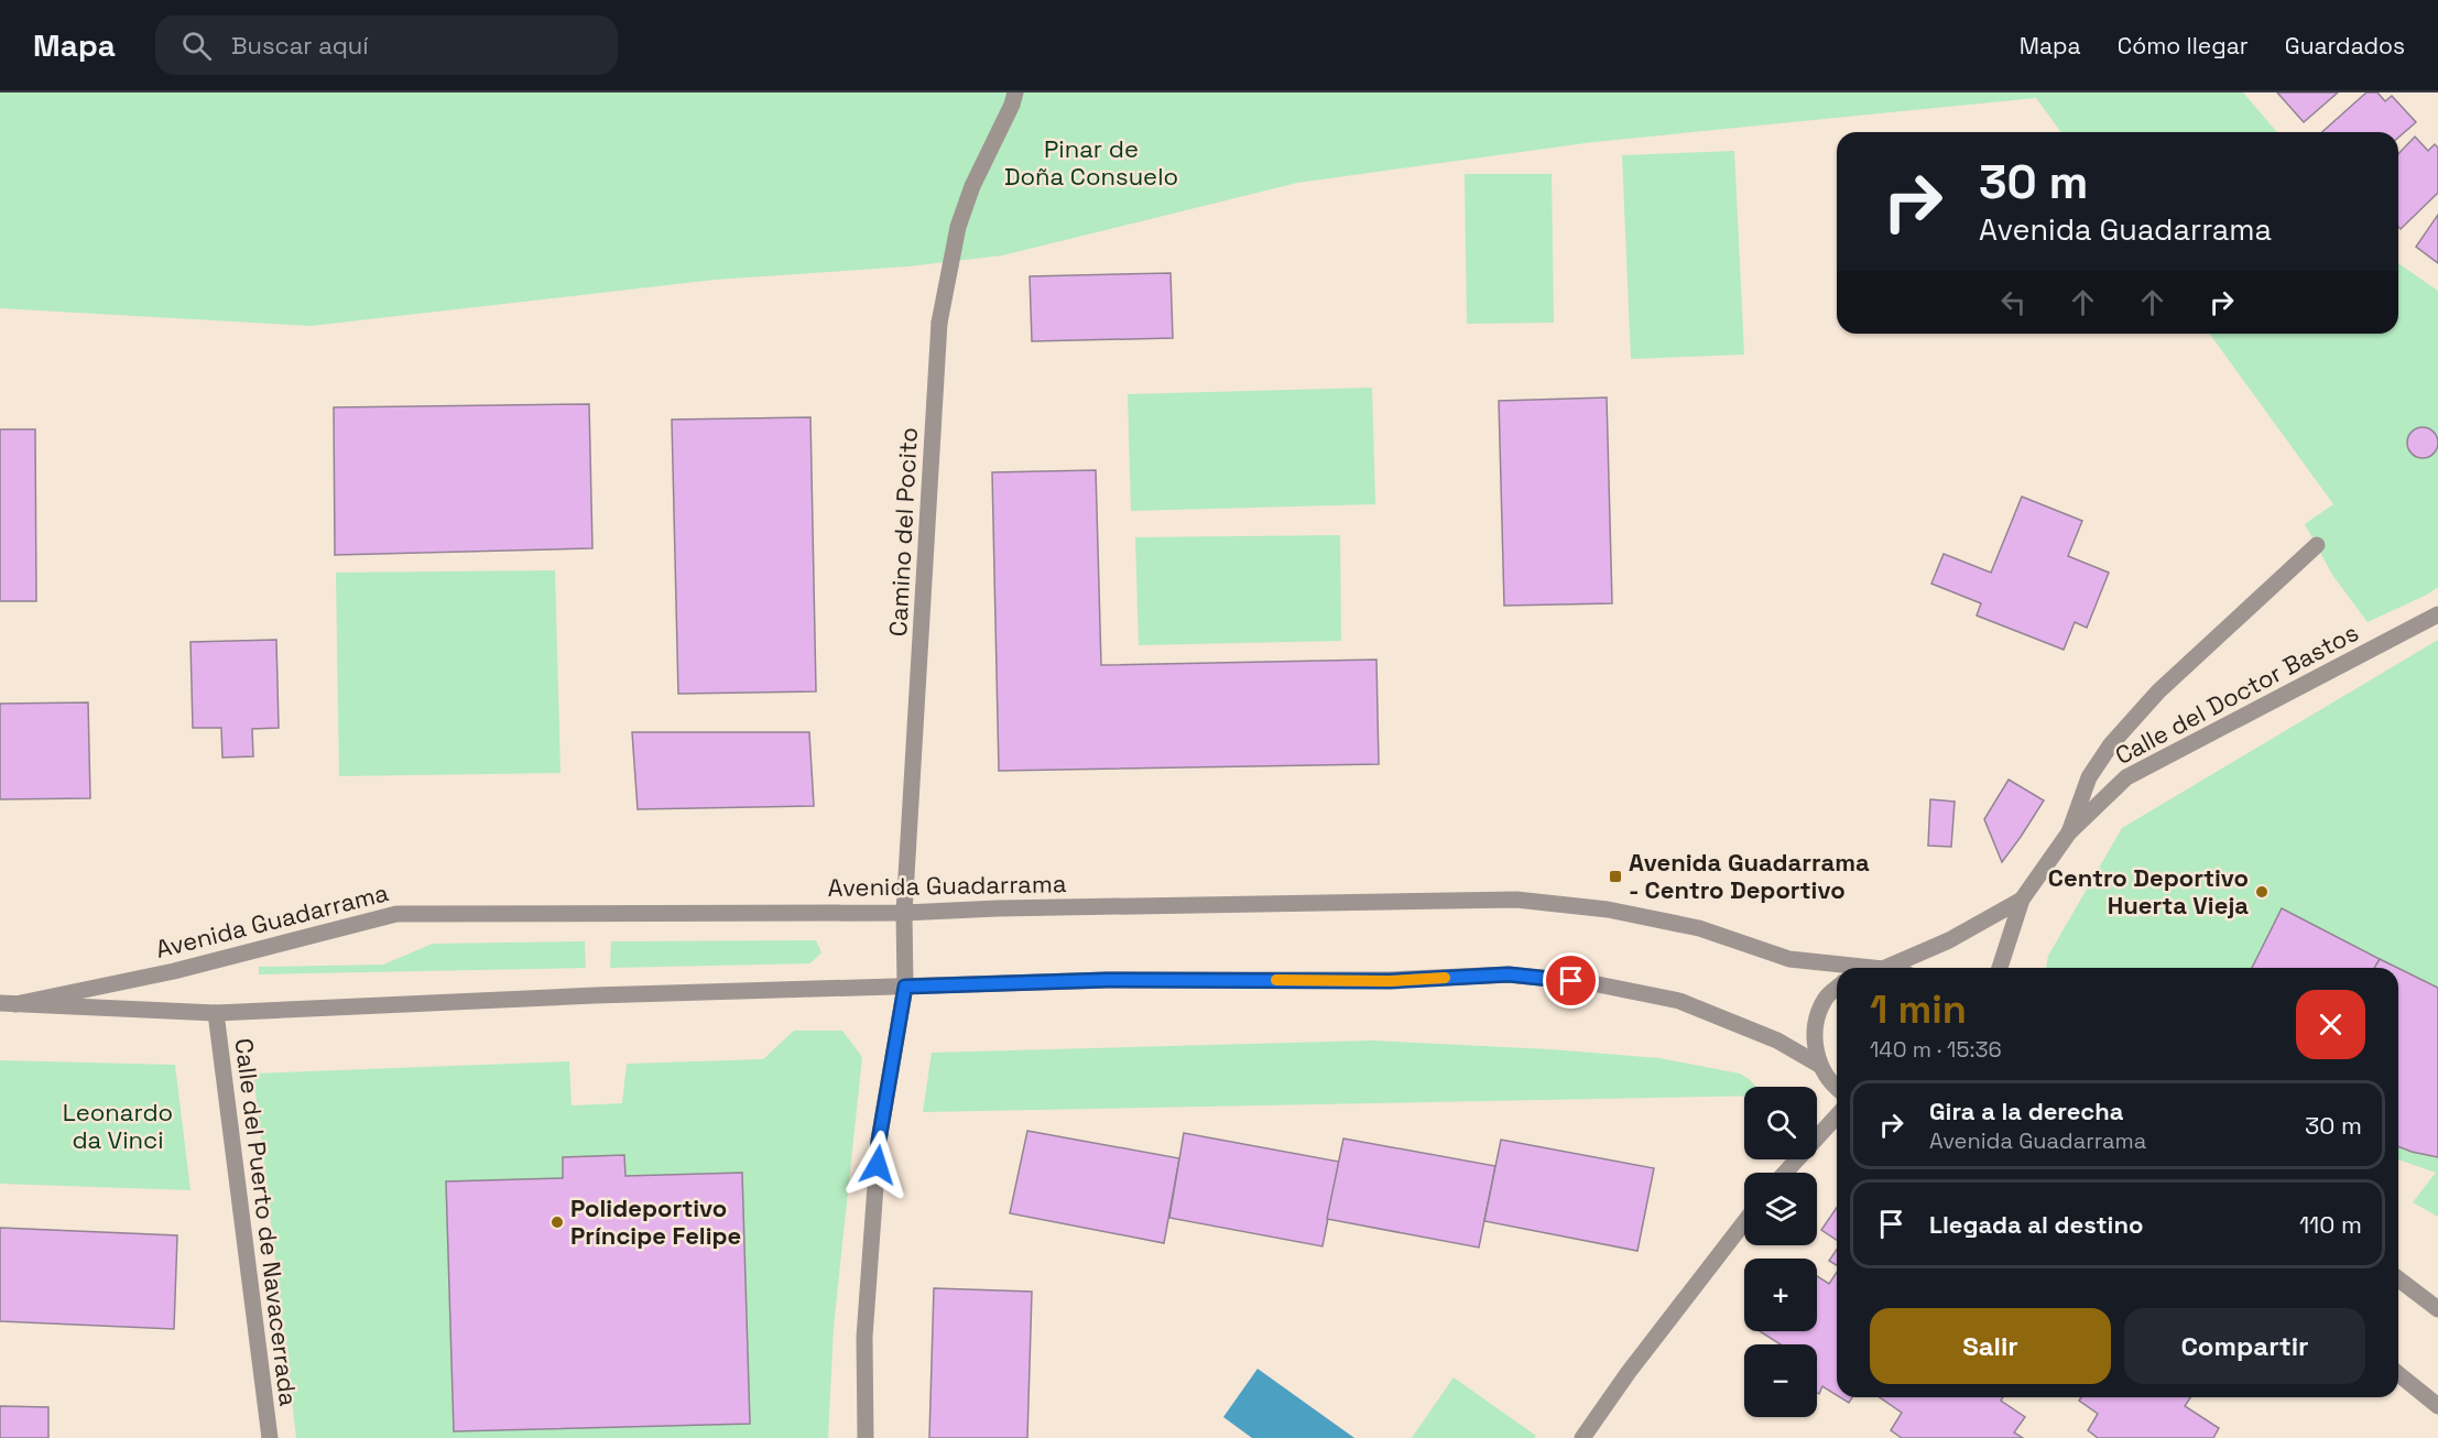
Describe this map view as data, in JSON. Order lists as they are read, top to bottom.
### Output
{
  "streets": {
    "street": [
      "Camino del Pocito",
      "Calle del Doctor Bastos",
      "Avenida Guadarrama",
      "Calle del Puerto de Navacerrada"
    ]
  },
  "crossings": [
    ["Camino del Pocito", "Avenida Guadarrama"],
    ["Avenida Guadarrama", "Calle del Puerto de Navacerrada"]
  ],
  "parks": ["Pinar de Doña Consuelo", "Leonardo da Vinci"],
  "places": {
    "transit": ["Avenida Guadarrama - Centro Deportivo"],
    "other": ["Centro Deportivo Huerta Vieja", "Polideportivo Príncipe Felipe"]
  },
  "page": {
    "header": "Mapa",
    "search": "Buscar aquí",
    "nav": ["Mapa", "Cómo llegar", "Guardados"],
    "turn": ["30 m", "Avenida Guadarrama"],
    "heading": ["1 min", "140 m · 15:36"],
    "list": [
      {
        "name": "Gira a la derecha",
        "note": "Avenida Guadarrama",
        "value": "30 m"
      },
      {
        "name": "Llegada al destino",
        "value": "110 m"
      }
    ],
    "map_buttons": ["+", "−"],
    "buttons": ["Salir", "Compartir"]
  }
}
